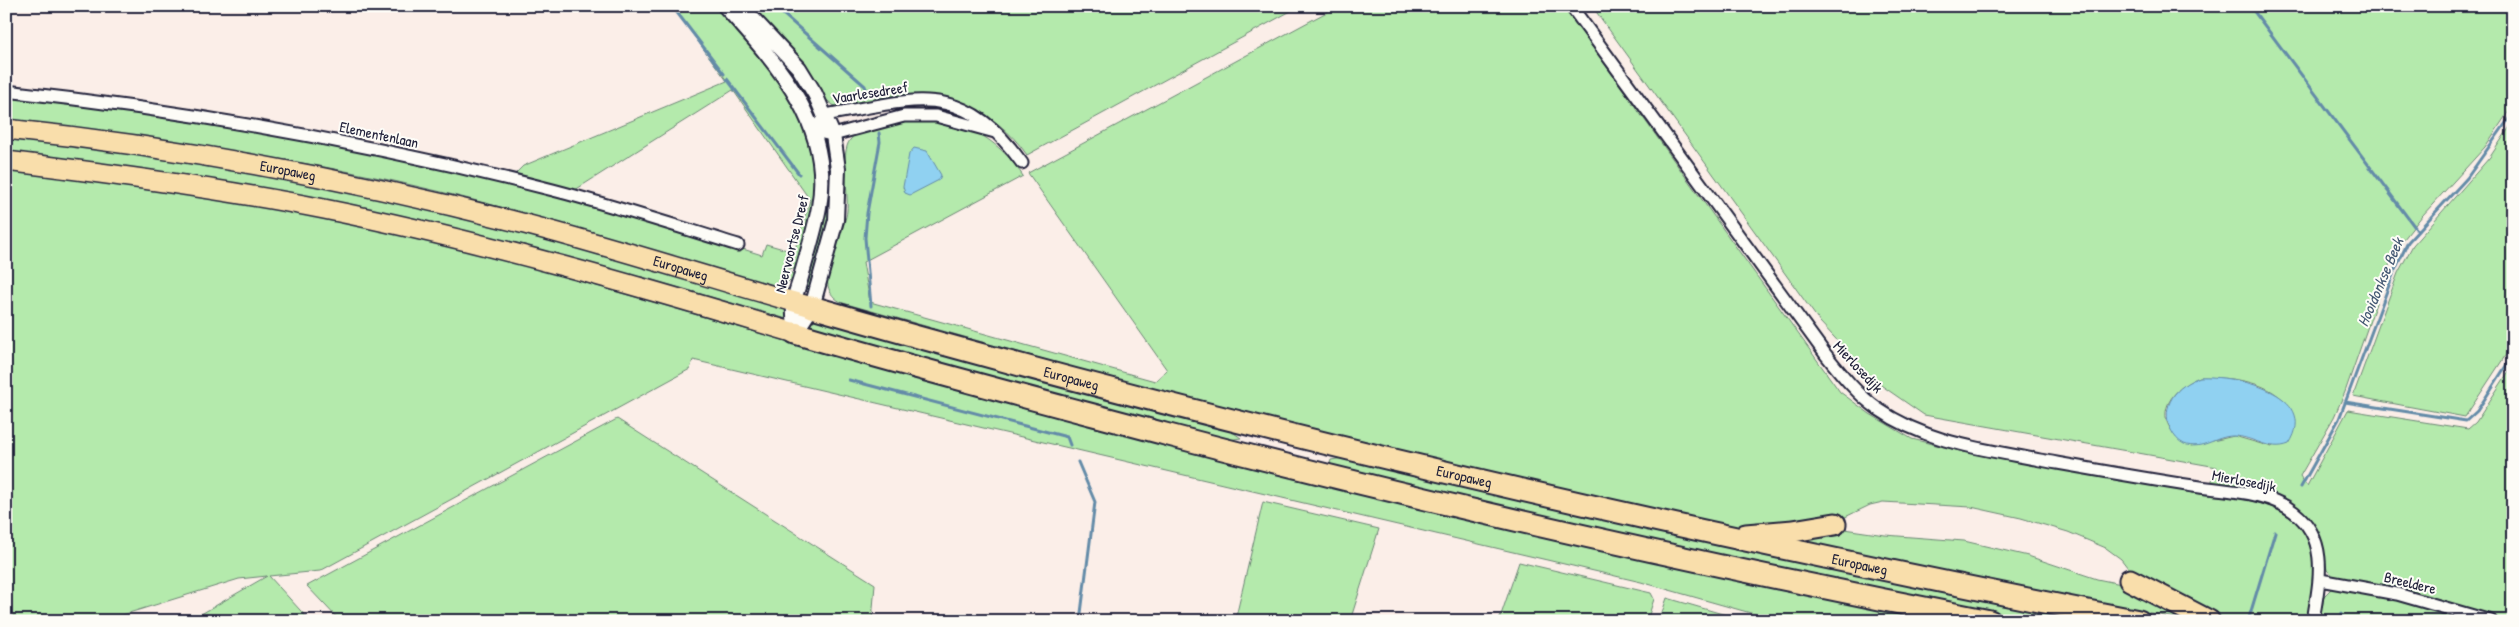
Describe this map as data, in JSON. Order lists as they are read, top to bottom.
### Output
{
  "streets": {
    "highway": ["Europaweg"],
    "street": [
      "Vaarlesedreef",
      "Elementenlaan",
      "Neervoortse Dreef",
      "Mierlosedijk",
      "Breeldere"
    ]
  },
  "crossings": [
    ["Vaarlesedreef", "Neervoortse Dreef"],
    ["Europaweg", "Neervoortse Dreef"],
    ["Mierlosedijk", "Breeldere"]
  ],
  "water": ["Hooidonkse Beek"]
}
